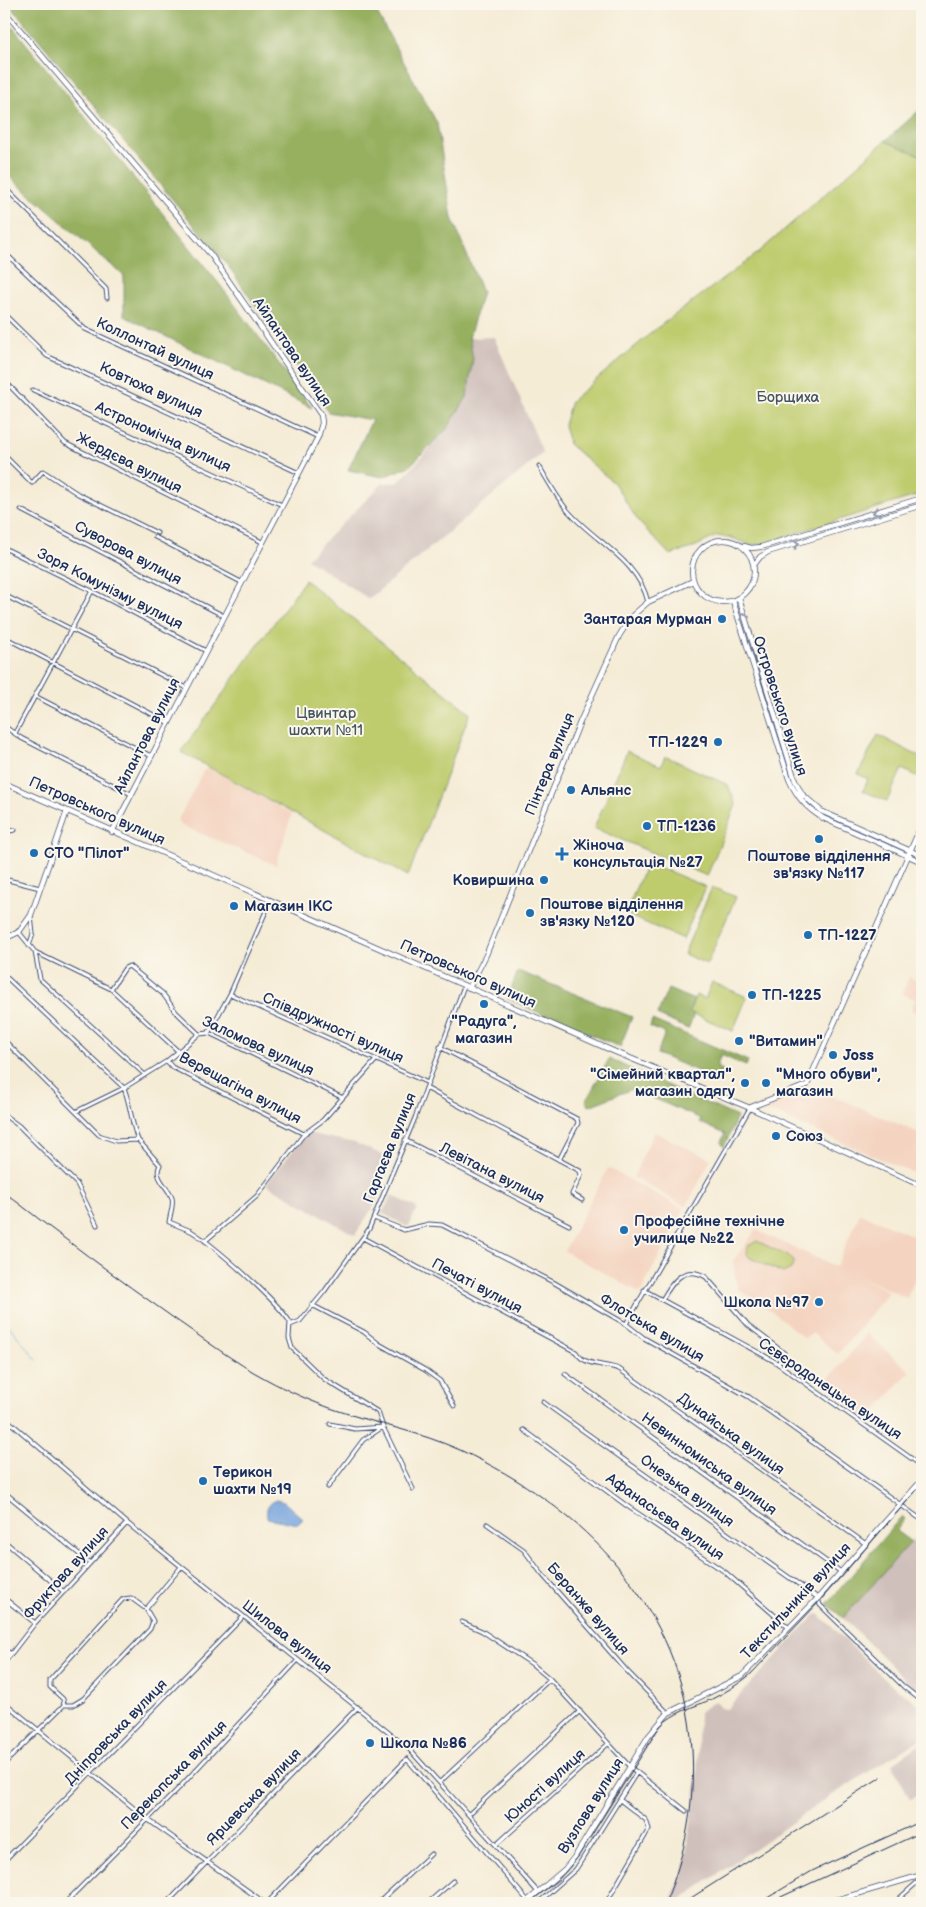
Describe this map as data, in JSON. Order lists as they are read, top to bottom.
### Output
{
  "streets": {
    "street": [
      "Коллонтай вулиця",
      "Айлантова вулиця",
      "Ковтюха вулиця",
      "Астрономічна вулиця",
      "Жердєва вулиця",
      "Суворова вулиця",
      "Зоря Комунізму вулиця",
      "Островського вулиця",
      "Пінтера вулиця",
      "Петровського вулиця",
      "Співдружності вулиця",
      "Заломова вулиця",
      "Верещагіна вулиця",
      "Гаргаєва вулиця",
      "Левітана вулиця",
      "Печаті вулиця",
      "Флотська вулиця",
      "Сєвєродонецька вулиця",
      "Дунайська вулиця",
      "Невинномиська вулиця",
      "Онезька вулиця",
      "Афанасьєва вулиця",
      "Фруктова вулиця",
      "Текстильників вулиця",
      "Беранже вулиця",
      "Шилова вулиця",
      "Дніпровська вулиця",
      "Перекопська вулиця",
      "Юності вулиця",
      "Ярцевська вулиця",
      "Вузлова вулиця"
    ]
  },
  "crossings": [
    ["Коллонтай вулиця", "Айлантова вулиця"],
    ["Айлантова вулиця", "Ковтюха вулиця"],
    ["Айлантова вулиця", "Астрономічна вулиця"],
    ["Айлантова вулиця", "Жердєва вулиця"],
    ["Айлантова вулиця", "Суворова вулиця"],
    ["Айлантова вулиця", "Зоря Комунізму вулиця"],
    ["Айлантова вулиця", "Петровського вулиця"],
    ["Островського вулиця", "Пінтера вулиця"],
    ["Пінтера вулиця", "Петровського вулиця"],
    ["Петровського вулиця", "Гаргаєва вулиця"],
    ["Співдружності вулиця", "Гаргаєва вулиця"],
    ["Заломова вулиця", "Верещагіна вулиця"],
    ["Гаргаєва вулиця", "Левітана вулиця"],
    ["Гаргаєва вулиця", "Печаті вулиця"],
    ["Гаргаєва вулиця", "Флотська вулиця"],
    ["Печаті вулиця", "Дунайська вулиця"],
    ["Флотська вулиця", "Текстильників вулиця"],
    ["Дунайська вулиця", "Текстильників вулиця"],
    ["Невинномиська вулиця", "Текстильників вулиця"],
    ["Онезька вулиця", "Текстильників вулиця"],
    ["Афанасьєва вулиця", "Текстильників вулиця"],
    ["Фруктова вулиця", "Шилова вулиця"],
    ["Текстильників вулиця", "Беранже вулиця"],
    ["Текстильників вулиця", "Вузлова вулиця"],
    ["Беранже вулиця", "Вузлова вулиця"],
    ["Шилова вулиця", "Дніпровська вулиця"],
    ["Шилова вулиця", "Перекопська вулиця"],
    ["Шилова вулиця", "Юності вулиця"],
    ["Шилова вулиця", "Ярцевська вулиця"],
    ["Шилова вулиця", "Вузлова вулиця"]
  ],
  "parks": ["Борщиха", "Цвинтар шахти №11"],
  "places": {
    "other": [
      "Зантарая Мурман",
      "ТП-1229",
      "Альянс",
      "ТП-1236",
      "Поштове відділення зв'язку №117",
      "СТО \"Пілот\"",
      "Ковиршина",
      "Магазин ІКС",
      "Поштове відділення зв'язку №120",
      "ТП-1227",
      "ТП-1225",
      "\"Радуга\", магазин",
      "\"Витамин\"",
      "Joss",
      "\"Сімейний квартал\", магазин одягу",
      "\"Много обуви\", магазин",
      "Союз",
      "Професійне технічне училище №22",
      "Школа №97",
      "Терикон шахти №19",
      "Школа №86"
    ],
    "health": ["Жіноча консультація №27"]
  }
}
